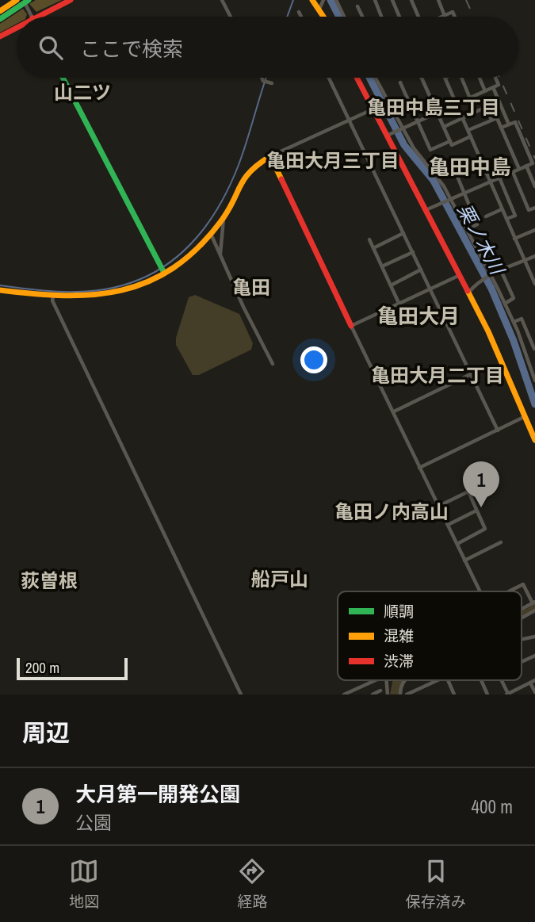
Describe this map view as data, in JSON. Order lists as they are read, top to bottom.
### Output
{
  "districts": [
    "山二ツ",
    "亀田中島三丁目",
    "亀田大月三丁目",
    "亀田中島",
    "亀田",
    "亀田大月",
    "亀田大月二丁目",
    "亀田ノ内高山",
    "船戸山",
    "荻曽根"
  ],
  "water": ["栗ノ木川"],
  "legend": ["順調", "混雑", "渋滞"],
  "scale_bar": "200 m",
  "page": {
    "search": "ここで検索",
    "pins": "1",
    "scale": "200 m",
    "heading": "周辺",
    "list": [
      {
        "mark": "1",
        "name": "大月第一開発公園",
        "note": "公園",
        "value": "400 m"
      }
    ],
    "nav": ["地図", "経路", "保存済み"]
  }
}
